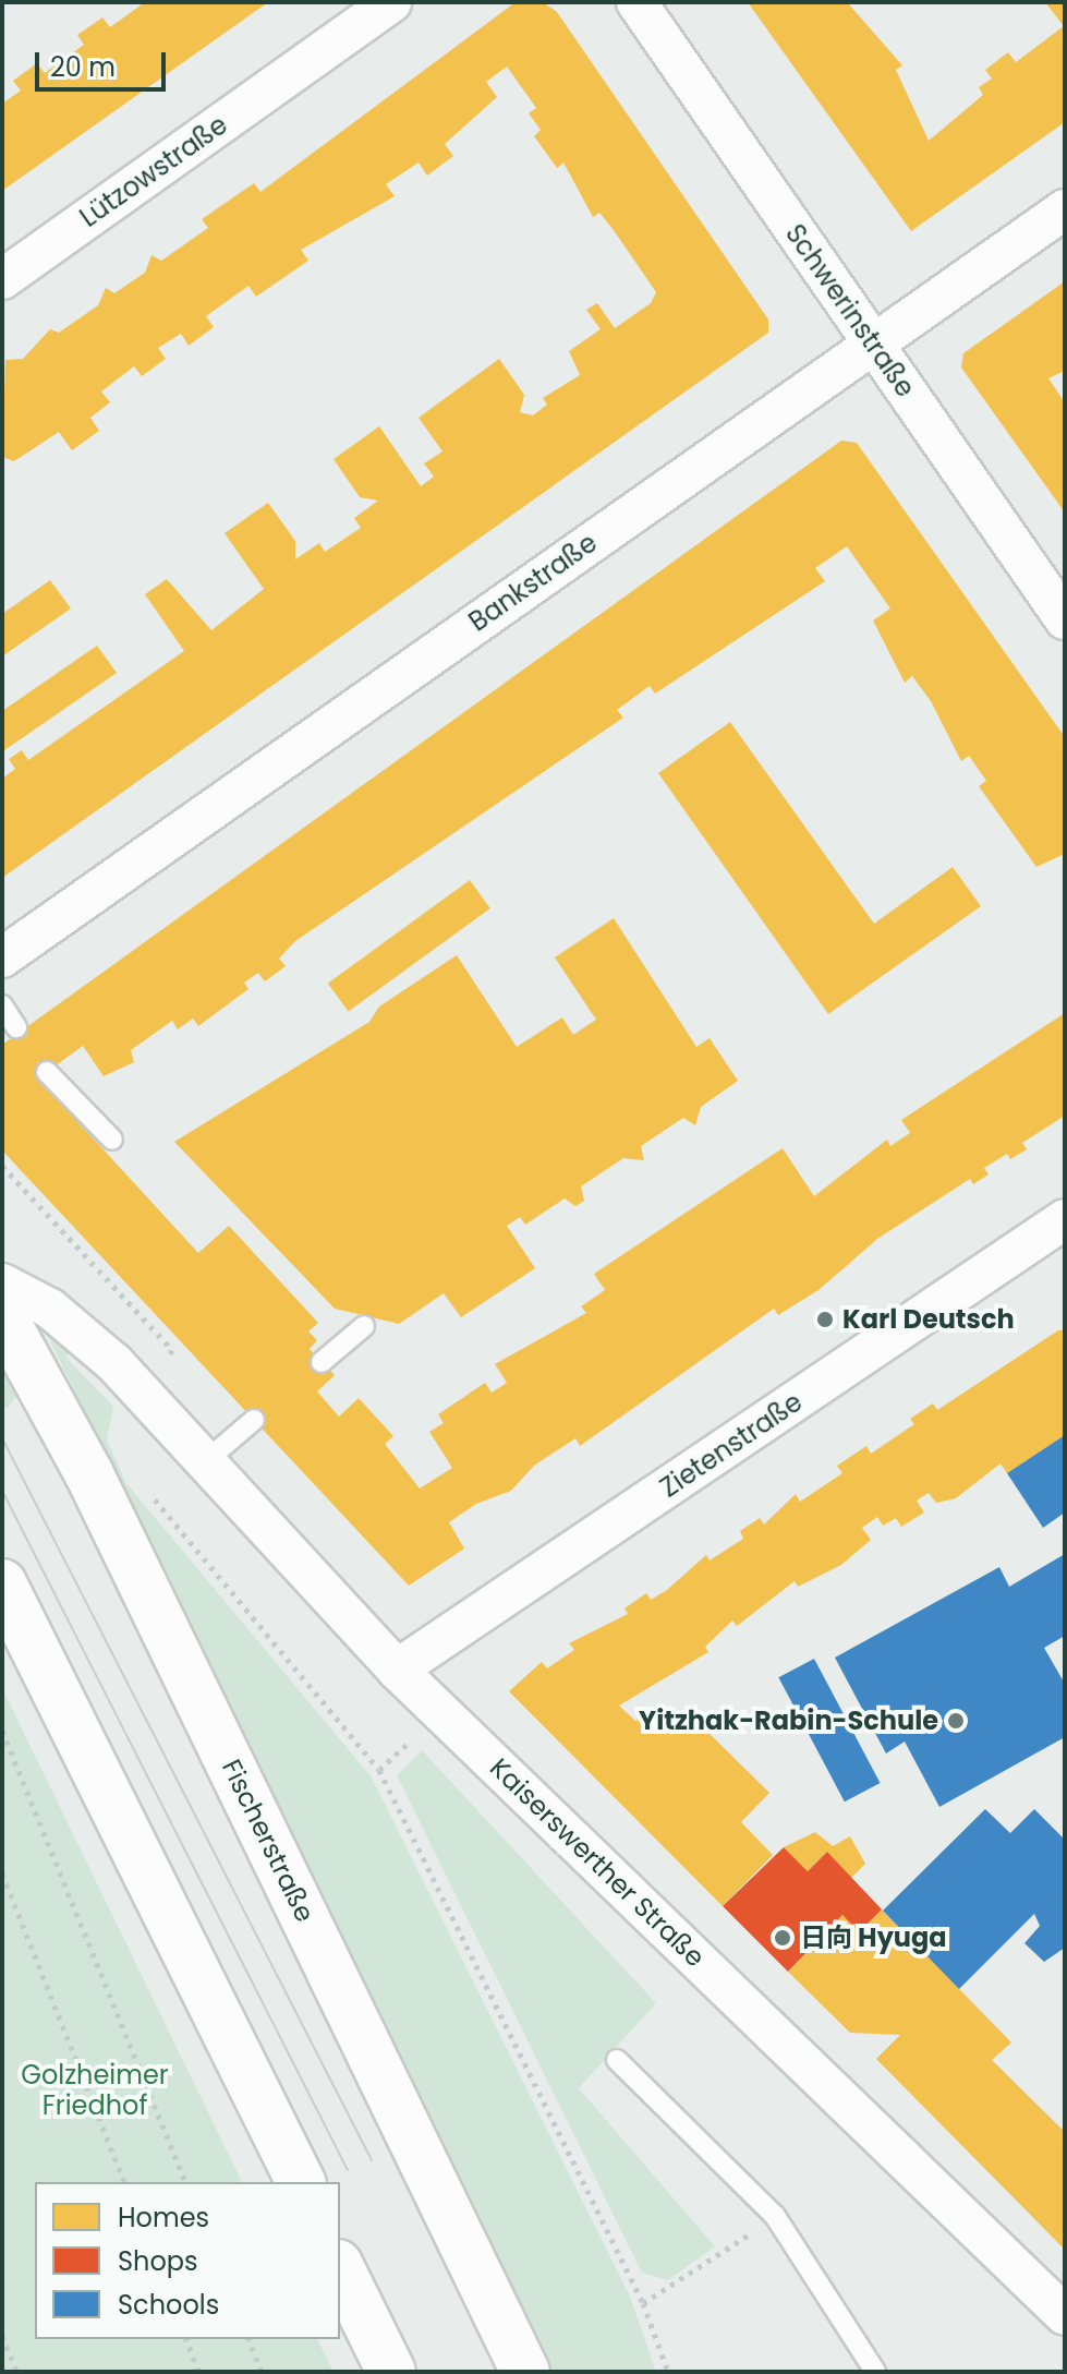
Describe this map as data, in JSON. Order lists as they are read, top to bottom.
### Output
{
  "streets": {
    "main road": ["Fischerstraße"],
    "street": [
      "Lützowstraße",
      "Schwerinstraße",
      "Bankstraße",
      "Zietenstraße",
      "Kaiserswerther Straße"
    ]
  },
  "crossings": [
    ["Schwerinstraße", "Bankstraße"],
    ["Zietenstraße", "Kaiserswerther Straße"]
  ],
  "parks": ["Golzheimer Friedhof"],
  "places": ["Karl Deutsch", "Yitzhak-Rabin-Schule", "日向 Hyuga"],
  "legend": ["Homes", "Shops", "Schools"],
  "scale_bar": "20 m"
}
